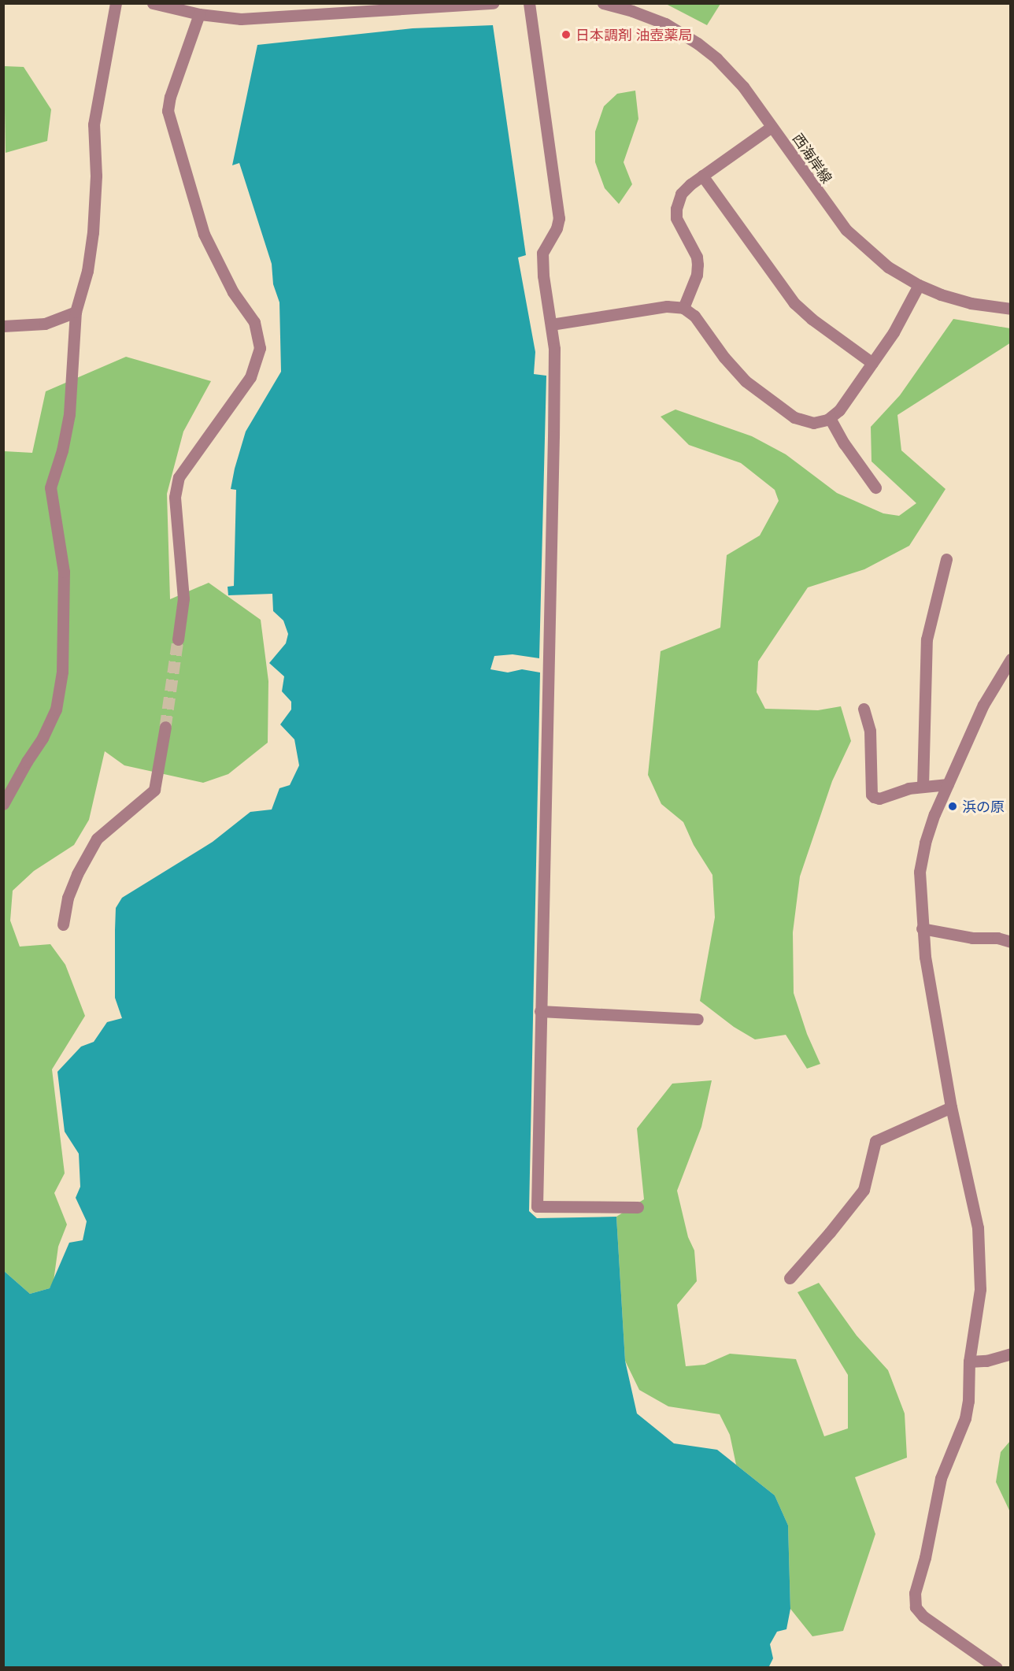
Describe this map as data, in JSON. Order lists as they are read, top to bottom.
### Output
{
  "streets": {
    "street": ["西海岸線"]
  },
  "places": ["日本調剤 油壺薬局", "浜の原"]
}
